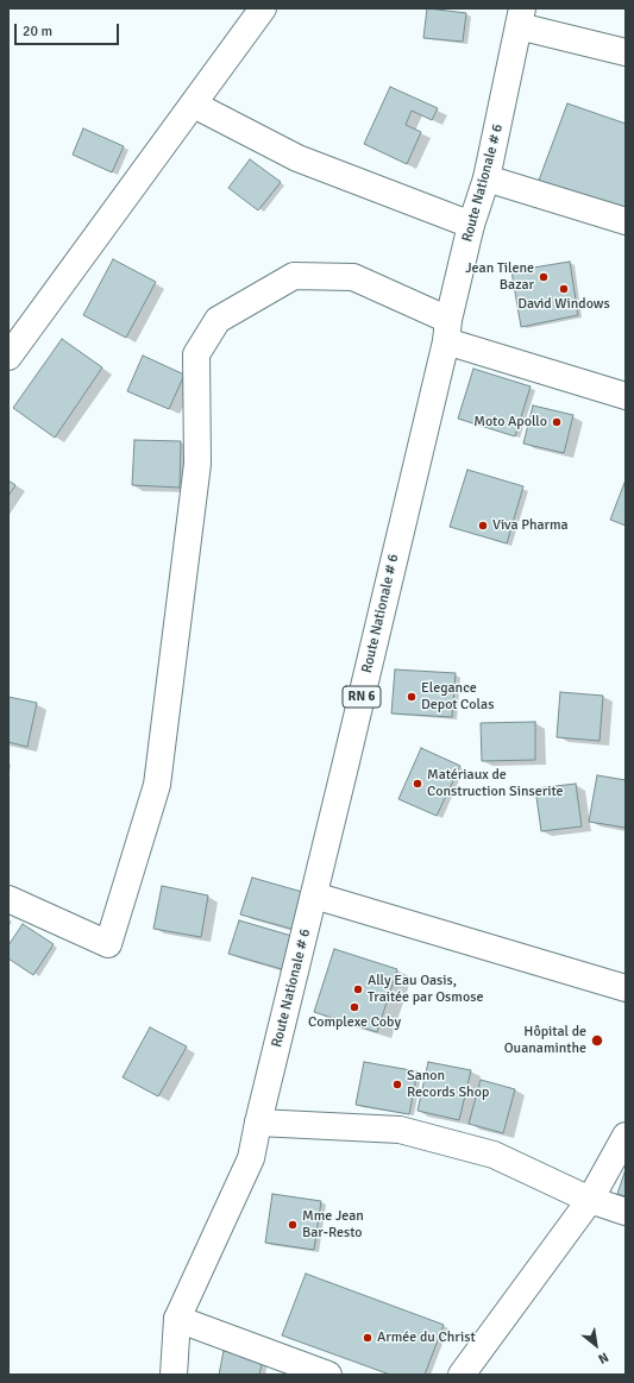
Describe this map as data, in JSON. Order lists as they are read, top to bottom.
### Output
{
  "streets": {
    "street": ["Route Nationale # 6", "RN 6"]
  },
  "places": [
    "Jean Tilene Bazar",
    "David Windows",
    "Moto Apollo",
    "Viva Pharma",
    "Elegance Depot Colas",
    "Matériaux de Construction Sinserite",
    "Ally Eau Oasis, Traitée par Osmose",
    "Complexe Coby",
    "Hôpital de Ouanaminthe",
    "Sanon Records Shop",
    "Mme Jean Bar-Resto",
    "Armée du Christ"
  ],
  "scale_bar": "20 m",
  "north": "bottom right"
}
